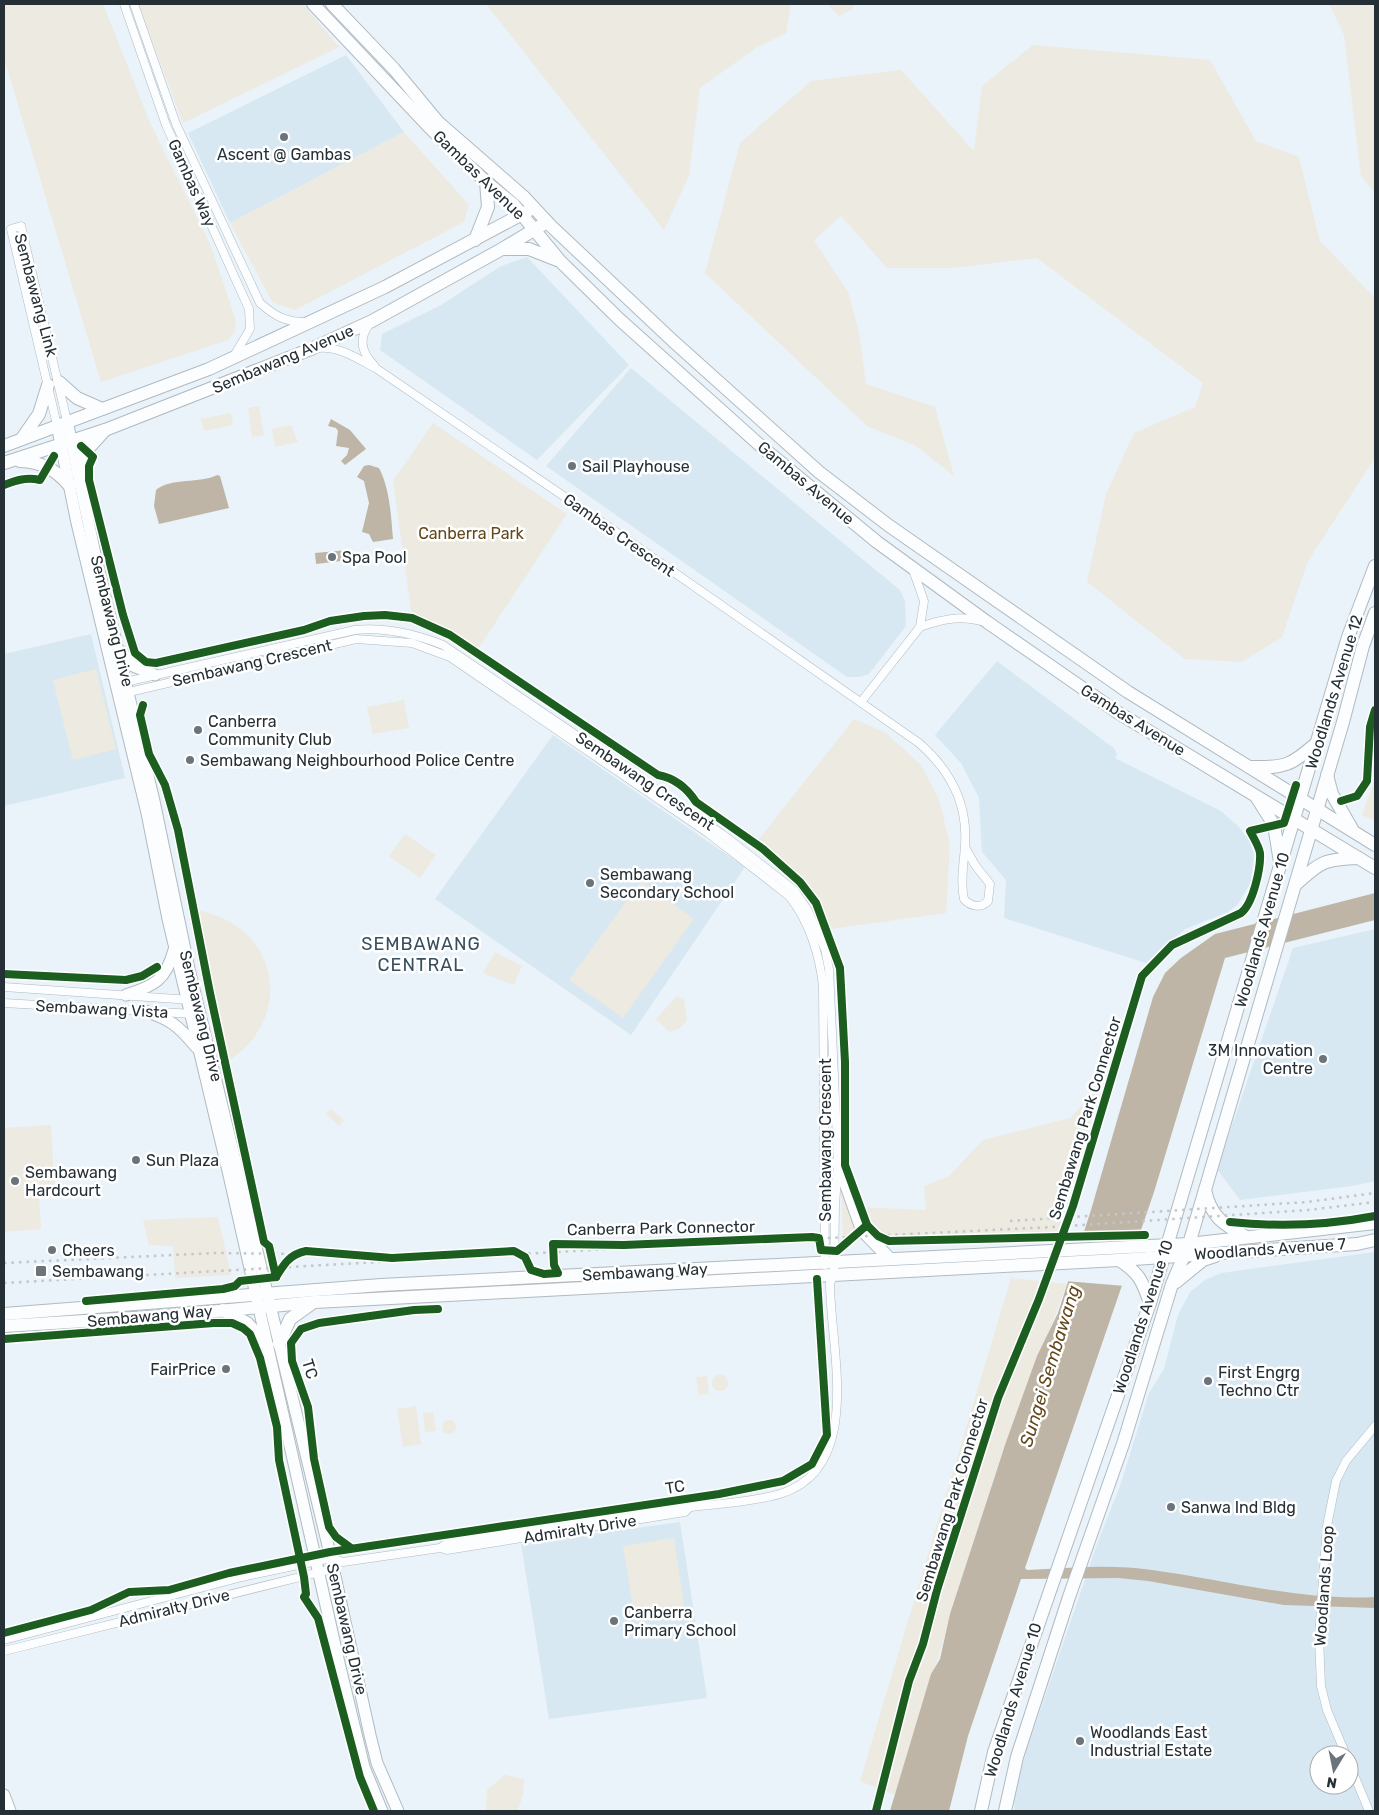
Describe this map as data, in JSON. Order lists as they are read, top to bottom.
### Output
{
  "streets": {
    "main road": [
      "Gambas Avenue",
      "Sembawang Avenue",
      "Sembawang Drive",
      "Woodlands Avenue 12",
      "Woodlands Avenue 10",
      "Woodlands Avenue 7",
      "Sembawang Way"
    ],
    "street": [
      "Gambas Way",
      "Sembawang Link",
      "Gambas Crescent",
      "Sembawang Crescent",
      "Sembawang Vista",
      "Admiralty Drive",
      "Woodlands Loop"
    ],
    "cycle path": ["Sembawang Park Connector", "Canberra Park Connector", "TC"]
  },
  "crossings": [
    ["Gambas Avenue", "Sembawang Avenue"],
    ["Gambas Avenue", "Woodlands Avenue 12"],
    ["Gambas Avenue", "Woodlands Avenue 10"],
    ["Gambas Way", "Sembawang Avenue"],
    ["Sembawang Link", "Sembawang Avenue"],
    ["Sembawang Link", "Sembawang Drive"],
    ["Sembawang Avenue", "Gambas Crescent"],
    ["Sembawang Avenue", "Sembawang Drive"],
    ["Sembawang Drive", "Sembawang Crescent"],
    ["Sembawang Drive", "Sembawang Vista"],
    ["Sembawang Drive", "Sembawang Way"],
    ["Sembawang Drive", "Admiralty Drive"],
    ["Sembawang Crescent", "Sembawang Way"],
    ["Sembawang Crescent", "Admiralty Drive"],
    ["Woodlands Avenue 12", "Woodlands Avenue 10"],
    ["Woodlands Avenue 10", "Woodlands Avenue 7"],
    ["Woodlands Avenue 10", "Sembawang Way"],
    ["Woodlands Avenue 7", "Sembawang Way"],
    ["Sembawang Way", "Admiralty Drive"]
  ],
  "districts": ["SEMBAWANG CENTRAL"],
  "water": ["Sungei Sembawang"],
  "parks": ["Canberra Park"],
  "places": {
    "other": [
      "Ascent @ Gambas",
      "Sail Playhouse",
      "Spa Pool",
      "Canberra Community Club",
      "Sembawang Neighbourhood Police Centre",
      "Sembawang Secondary School",
      "3M Innovation Centre",
      "Sun Plaza",
      "Sembawang Hardcourt",
      "Cheers",
      "FairPrice",
      "First Engrg Techno Ctr",
      "Sanwa Ind Bldg",
      "Canberra Primary School",
      "Woodlands East Industrial Estate"
    ],
    "transit": ["Sembawang"]
  },
  "north": "bottom"
}
